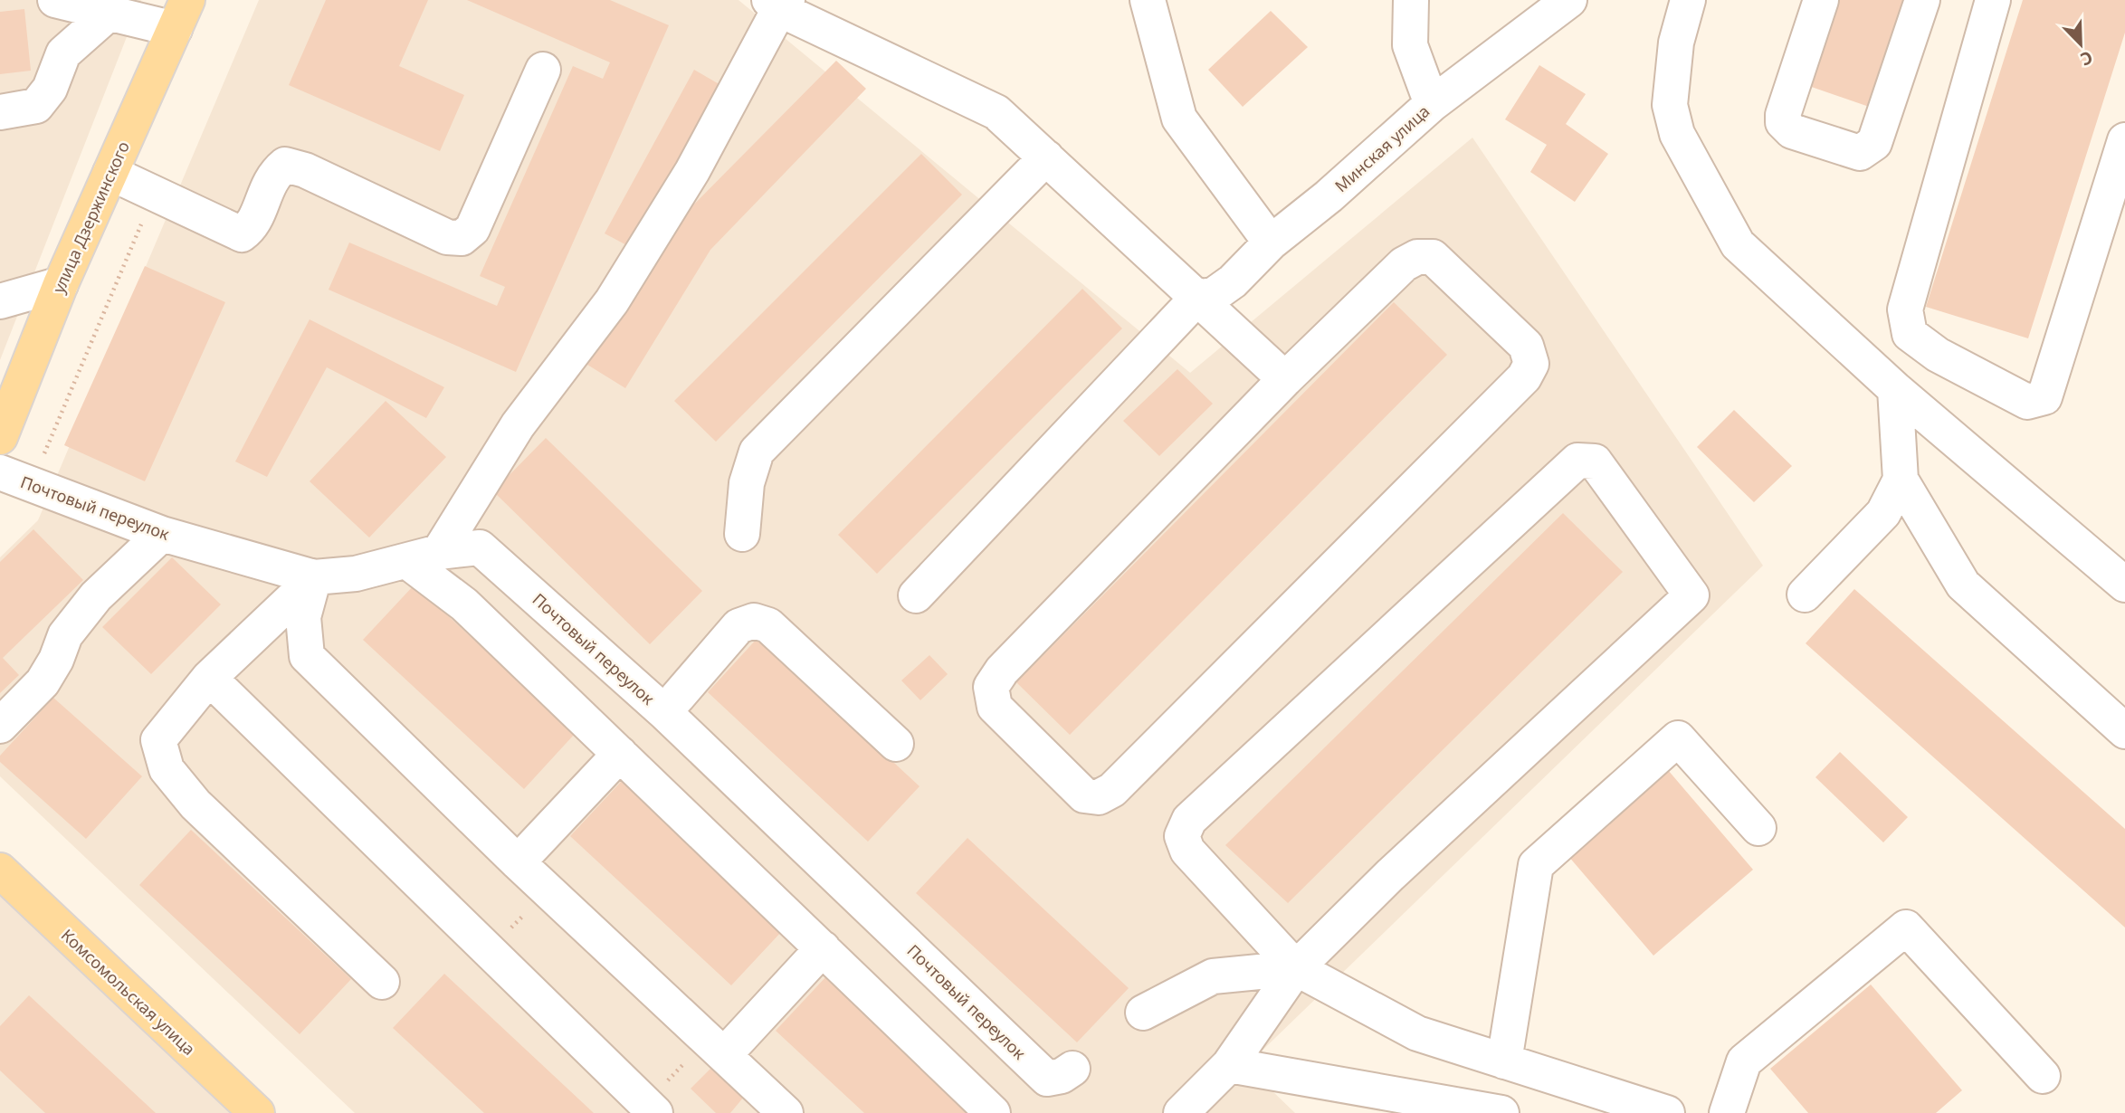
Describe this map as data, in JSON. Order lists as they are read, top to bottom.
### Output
{
  "streets": {
    "main road": ["улица Дзержинского", "Комсомольская улица"],
    "street": ["Минская улица", "Почтовый переулок"]
  },
  "north": "bottom right"
}
